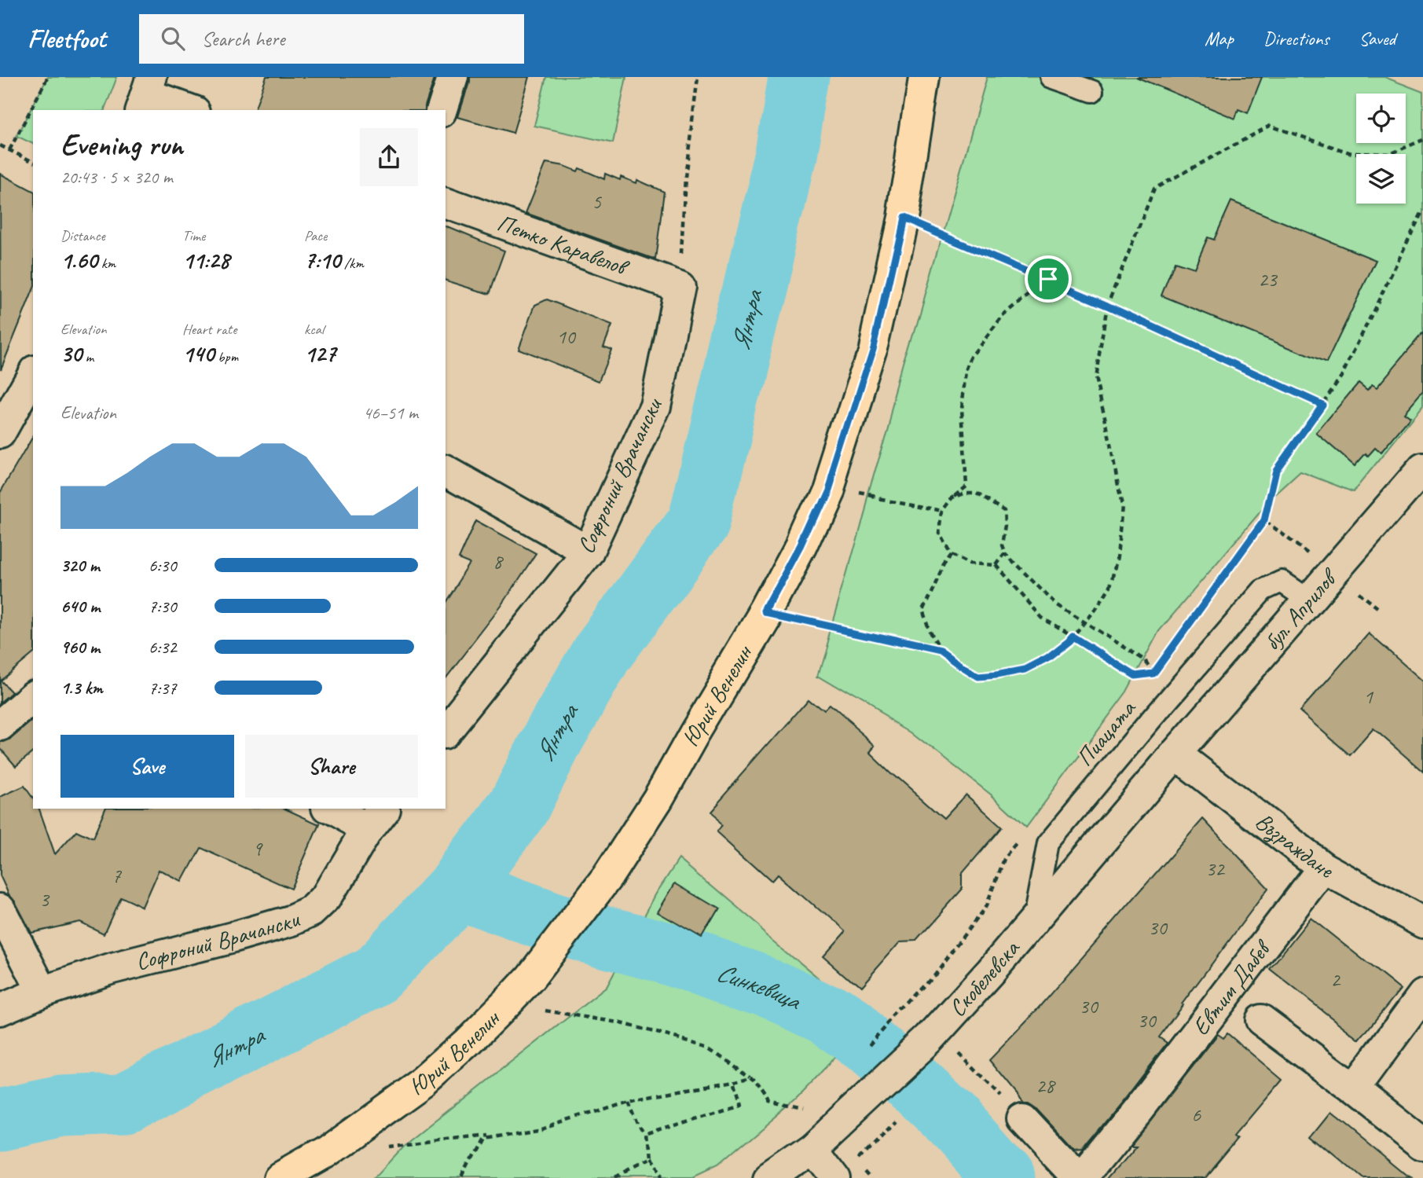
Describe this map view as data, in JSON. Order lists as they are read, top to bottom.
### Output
{
  "streets": {
    "main road": ["Юрий Венелин"],
    "street": [
      "Петко Каравелов",
      "Софроний Врачански",
      "бул. Априлов",
      "Възраждане",
      "Скобелевска",
      "Евтим Дабев"
    ],
    "lane": ["Пиацата"]
  },
  "crossings": [
    ["Петко Каравелов", "Софроний Врачански"],
    ["бул. Априлов", "Пиацата"],
    ["бул. Априлов", "Възраждане"],
    ["бул. Априлов", "Скобелевска"],
    ["Пиацата", "Скобелевска"],
    ["Възраждане", "Скобелевска"],
    ["Възраждане", "Евтим Дабев"]
  ],
  "water": ["Янтра", "Синкевица"],
  "house_numbers": [
    "5",
    "23",
    "10",
    "8",
    "1",
    "9",
    "32",
    "7",
    "3",
    "30",
    "2",
    "30",
    "30",
    "28",
    "6"
  ],
  "page": {
    "header": "Fleetfoot",
    "search": "Search here",
    "nav": ["Map", "Directions", "Saved"],
    "heading": ["Evening run", "20:43 · 5 × 320 m"],
    "stats": [
      ["Distance", "1.60 km"],
      ["Time", "11:28"],
      ["Pace", "7:10 /km"],
      ["Elevation", "30 m"],
      ["Heart rate", "140 bpm"],
      ["kcal", "127"]
    ],
    "chart": ["Elevation", "46–51 m"],
    "list": [
      {
        "name": "320 m",
        "note": "6:30"
      },
      {
        "name": "640 m",
        "note": "7:30"
      },
      {
        "name": "960 m",
        "note": "6:32"
      },
      {
        "name": "1.3 km",
        "note": "7:37"
      }
    ],
    "buttons": ["Save", "Share"]
  }
}
